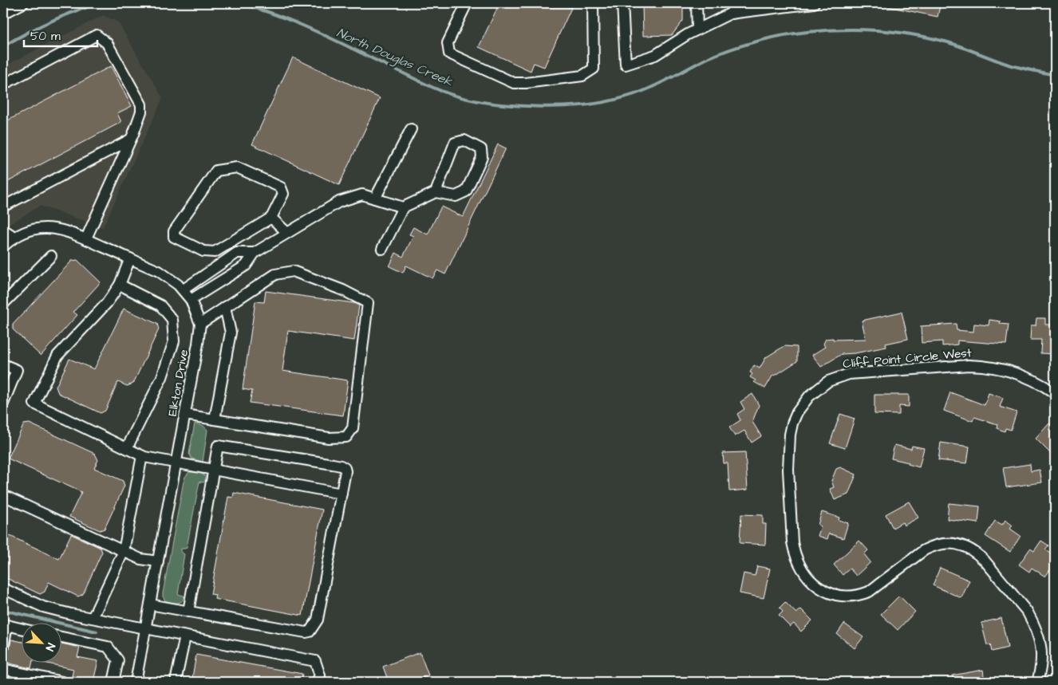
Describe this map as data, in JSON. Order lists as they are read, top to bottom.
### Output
{
  "streets": {
    "street": ["Cliff Point Circle West", "Elkton Drive"]
  },
  "water": ["North Douglas Creek"],
  "scale_bar": "50 m",
  "north": "bottom right"
}
